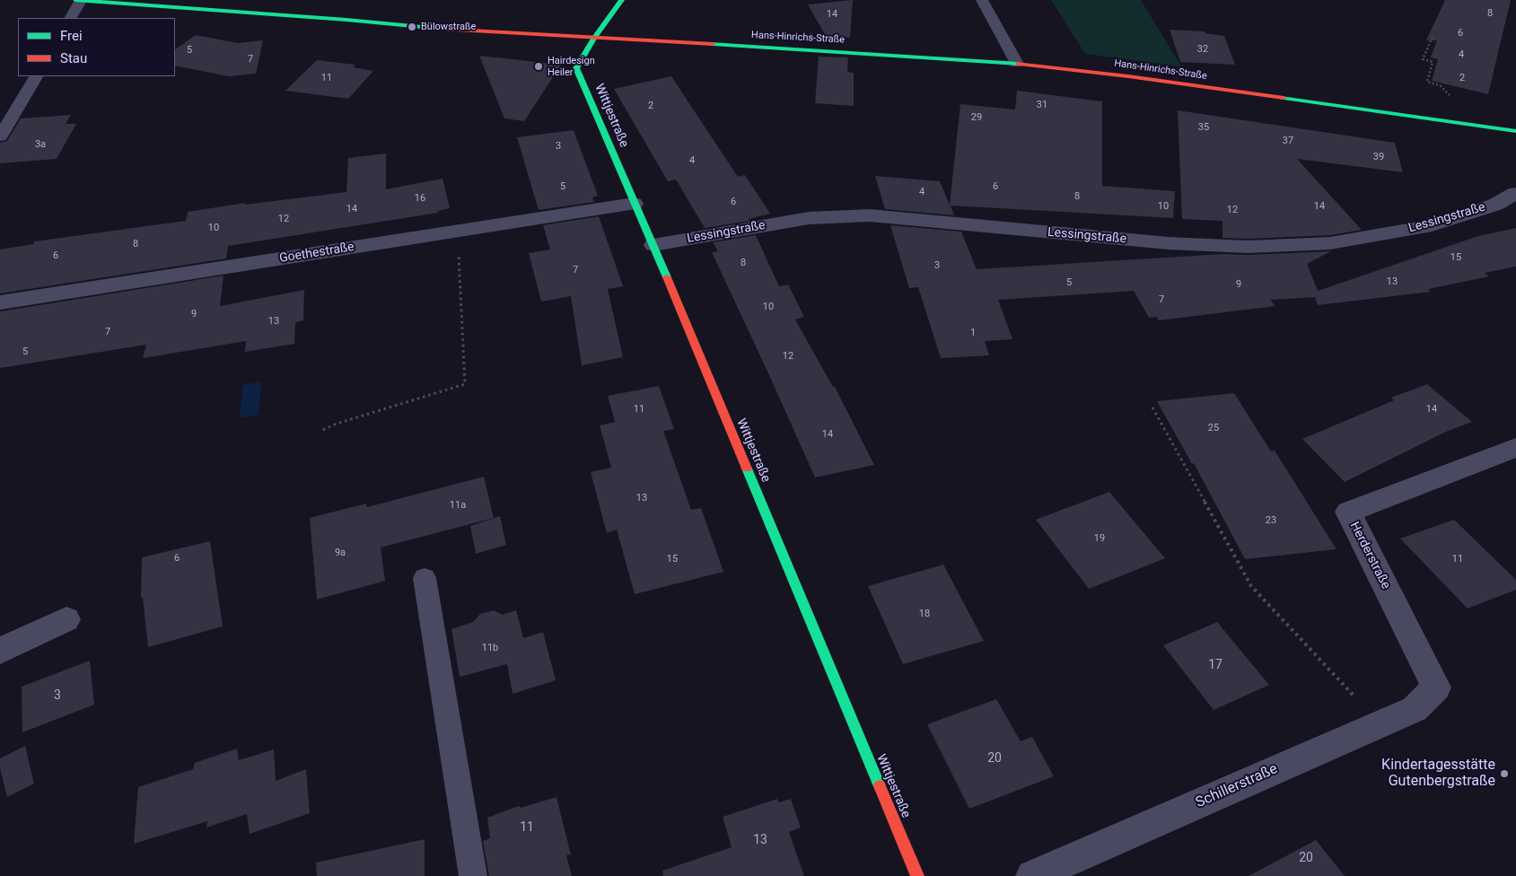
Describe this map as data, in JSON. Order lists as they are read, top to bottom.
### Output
{
  "streets": {
    "main road": ["Hans-Hinrichs-Straße", "Wittjestraße"],
    "street": [
      "Lessingstraße",
      "Goethestraße",
      "Herderstraße",
      "Schillerstraße"
    ]
  },
  "crossings": [
    ["Hans-Hinrichs-Straße", "Wittjestraße"],
    ["Wittjestraße", "Lessingstraße"],
    ["Wittjestraße", "Goethestraße"],
    ["Herderstraße", "Schillerstraße"]
  ],
  "places": ["Bülowstraße", "Hairdesign Heiler", "Kindertagesstätte Gutenbergstraße"],
  "house_numbers": [
    "8",
    "14",
    "6",
    "32",
    "5",
    "4",
    "7",
    "11",
    "2",
    "31",
    "2",
    "29",
    "35",
    "37",
    "3a",
    "3",
    "39",
    "4",
    "5",
    "6",
    "4",
    "8",
    "16",
    "6",
    "10",
    "14",
    "14",
    "12",
    "12",
    "10",
    "8",
    "6",
    "15",
    "8",
    "3",
    "7",
    "13",
    "5",
    "9",
    "7",
    "10",
    "9",
    "13",
    "7",
    "1",
    "5",
    "12",
    "11",
    "14",
    "25",
    "14",
    "13",
    "11a",
    "23",
    "19",
    "9a",
    "6",
    "15",
    "11",
    "18",
    "11b",
    "17",
    "3",
    "20",
    "11",
    "13",
    "20"
  ],
  "legend": ["Frei", "Stau"]
}
